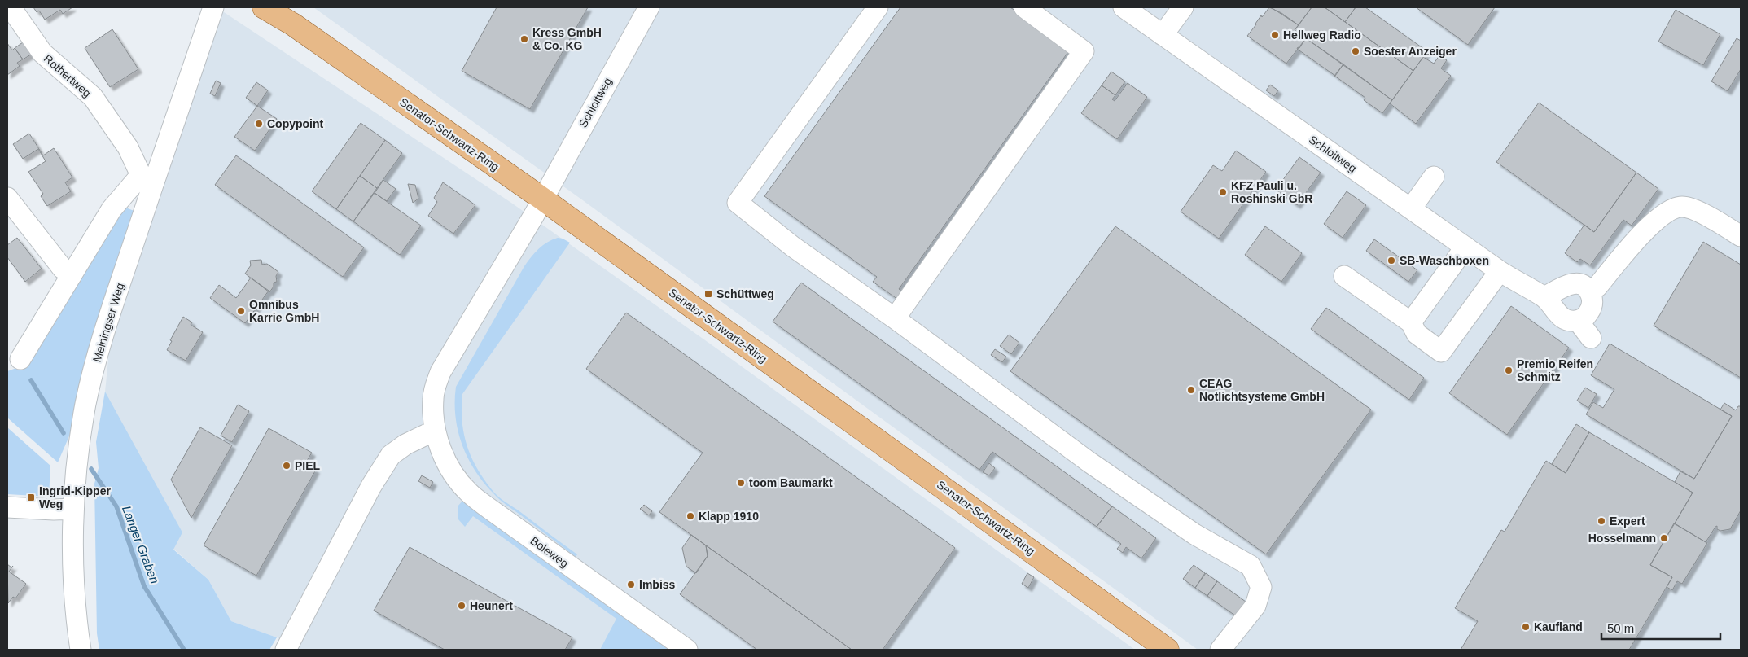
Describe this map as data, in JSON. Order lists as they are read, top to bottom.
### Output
{
  "streets": {
    "main road": ["Senator-Schwartz-Ring"],
    "street": [
      "Rothertweg",
      "Schloitweg",
      "Meiningser Weg",
      "Boleweg"
    ]
  },
  "crossings": [
    ["Rothertweg", "Meiningser Weg"],
    ["Schloitweg", "Senator-Schwartz-Ring"],
    ["Schloitweg", "Boleweg"],
    ["Senator-Schwartz-Ring", "Boleweg"]
  ],
  "water": ["Langer Graben"],
  "places": {
    "other": [
      "Hellweg Radio",
      "Kress GmbH & Co. KG",
      "Soester Anzeiger",
      "Copypoint",
      "KFZ Pauli u. Roshinski GbR",
      "SB-Waschboxen",
      "Omnibus Karrie GmbH",
      "Premio Reifen Schmitz",
      "CEAG Notlichtsysteme GmbH",
      "PIEL",
      "toom Baumarkt",
      "Klapp 1910",
      "Expert",
      "Hosselmann",
      "Imbiss",
      "Heunert",
      "Kaufland"
    ],
    "transit": ["Schüttweg", "Ingrid-Kipper Weg"]
  },
  "scale_bar": "50 m"
}
